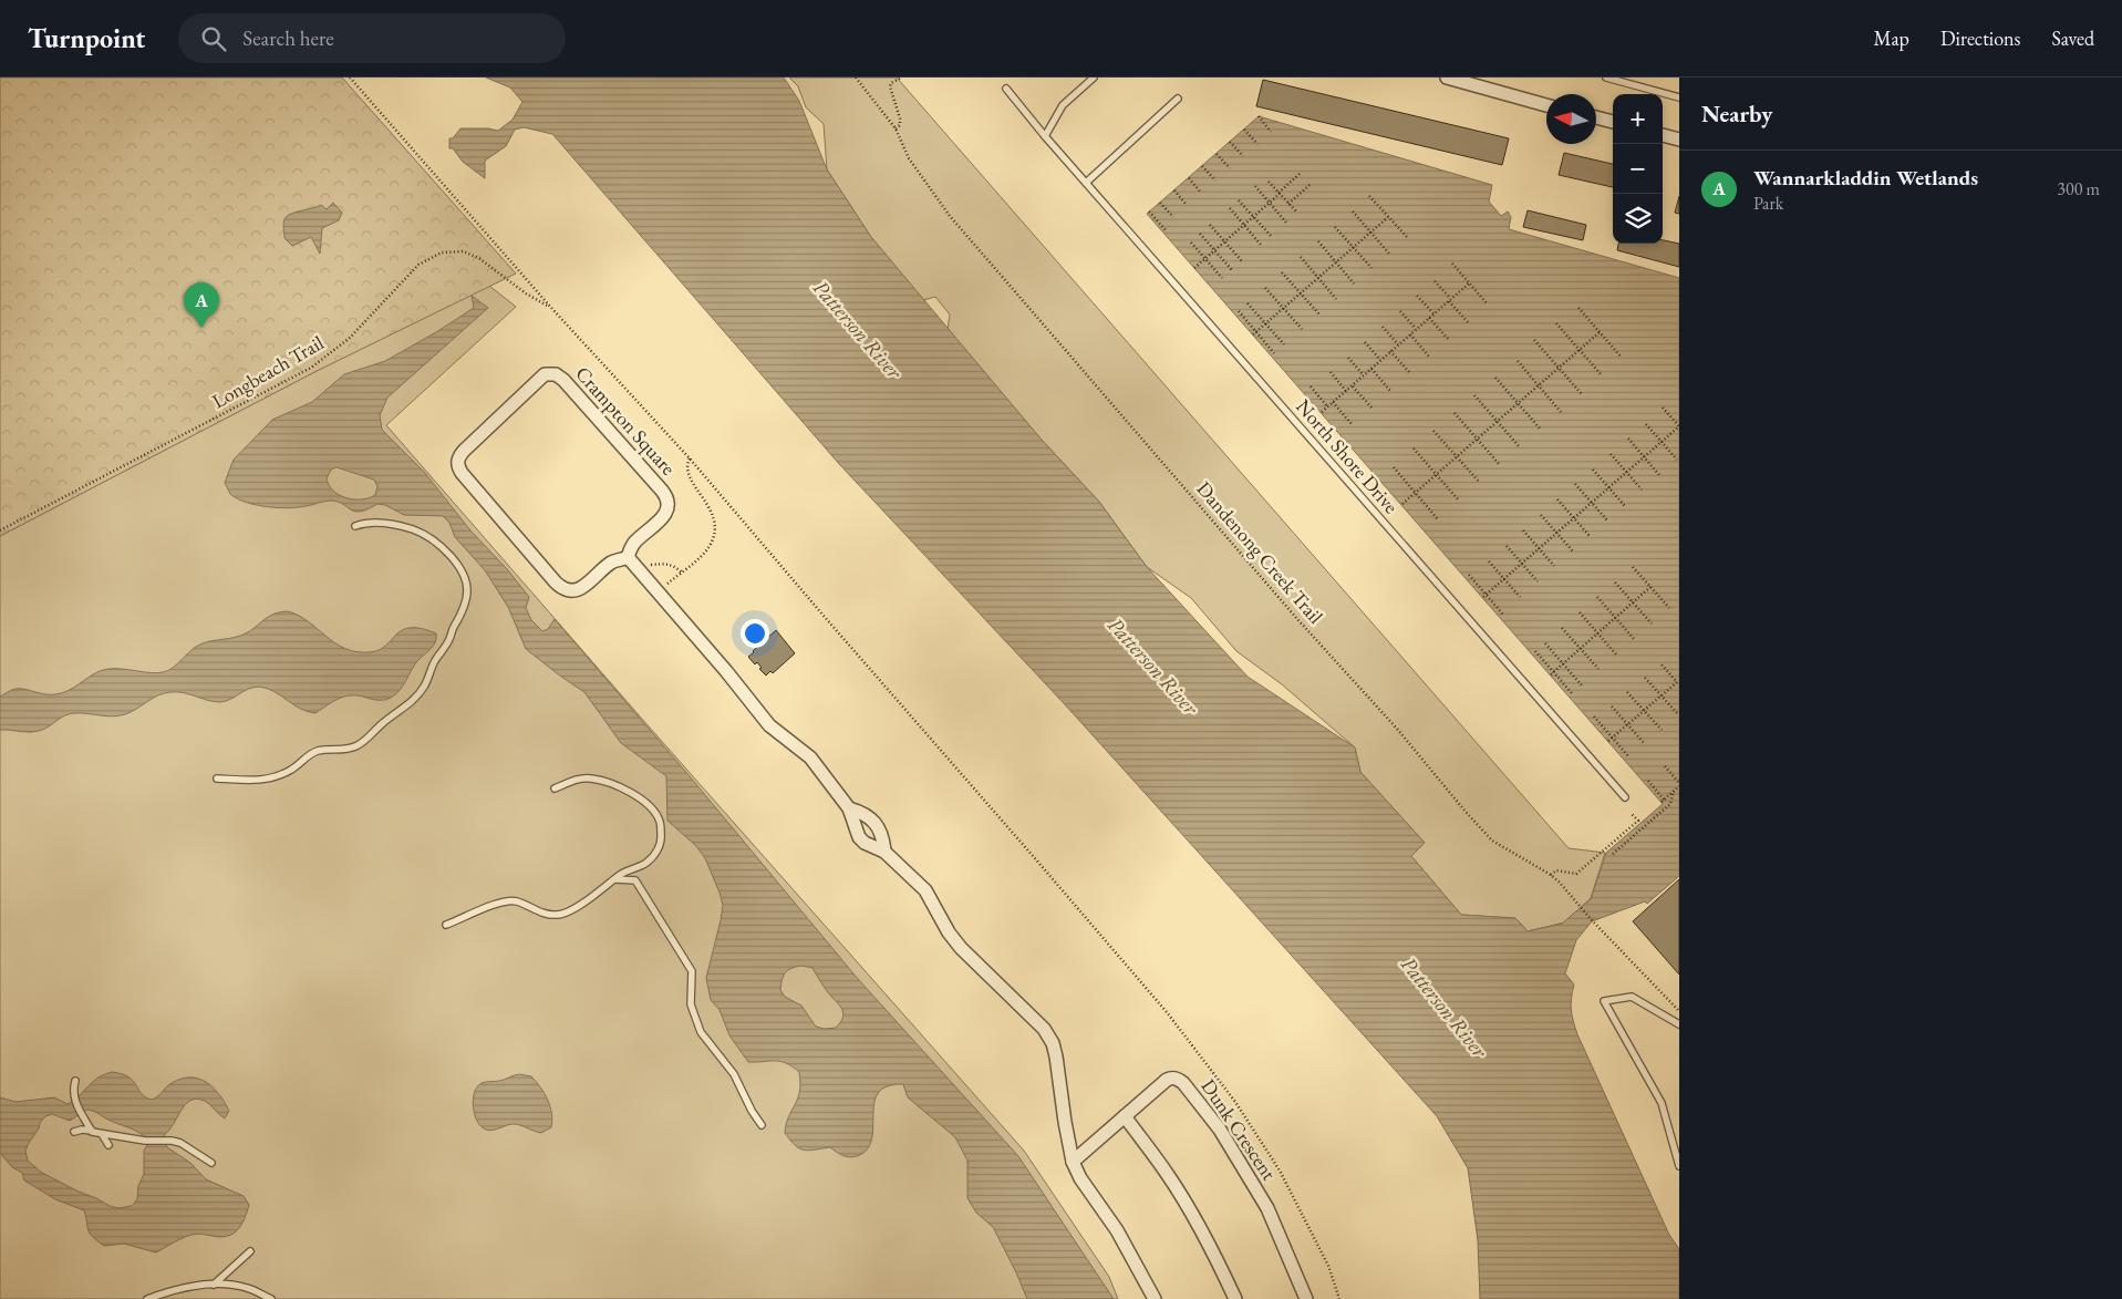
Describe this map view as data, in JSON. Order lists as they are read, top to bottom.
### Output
{
  "streets": {
    "street": ["Crampton Square", "Dunk Crescent"],
    "lane": ["North Shore Drive"],
    "path": ["Longbeach Trail", "Dandenong Creek Trail"]
  },
  "water": ["Patterson River"],
  "north": "left",
  "page": {
    "header": "Turnpoint",
    "search": "Search here",
    "nav": ["Map", "Directions", "Saved"],
    "heading": "Nearby",
    "map_buttons": ["+", "−"],
    "list": [
      {
        "mark": "A",
        "name": "Wannarkladdin Wetlands",
        "note": "Park",
        "value": "300 m"
      }
    ],
    "pins": "A"
  }
}
